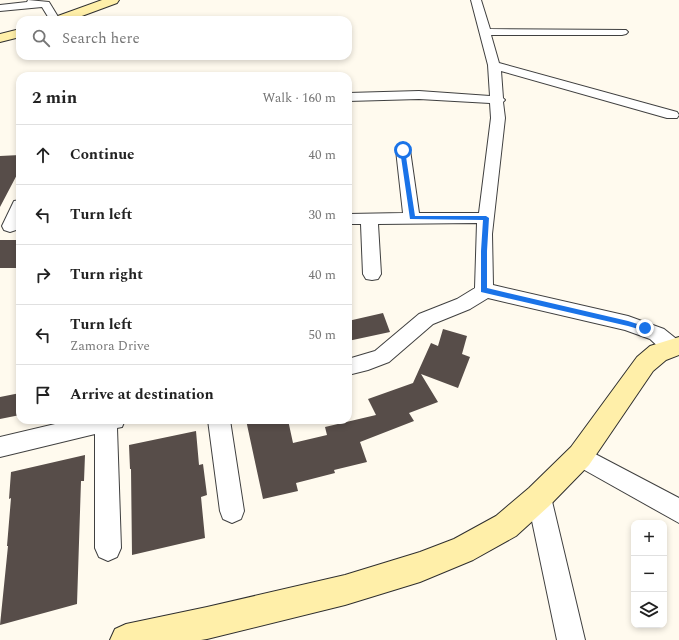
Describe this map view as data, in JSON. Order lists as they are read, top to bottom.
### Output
{
  "page": {
    "search": "Search here",
    "heading": ["2 min", "Walk · 160 m"],
    "list": [
      ["Continue", "40 m"],
      ["Turn left", "30 m"],
      ["Turn right", "40 m"],
      ["Turn left", "Zamora Drive", "50 m"],
      "Arrive at destination"
    ],
    "map_buttons": ["+", "−"]
  }
}
